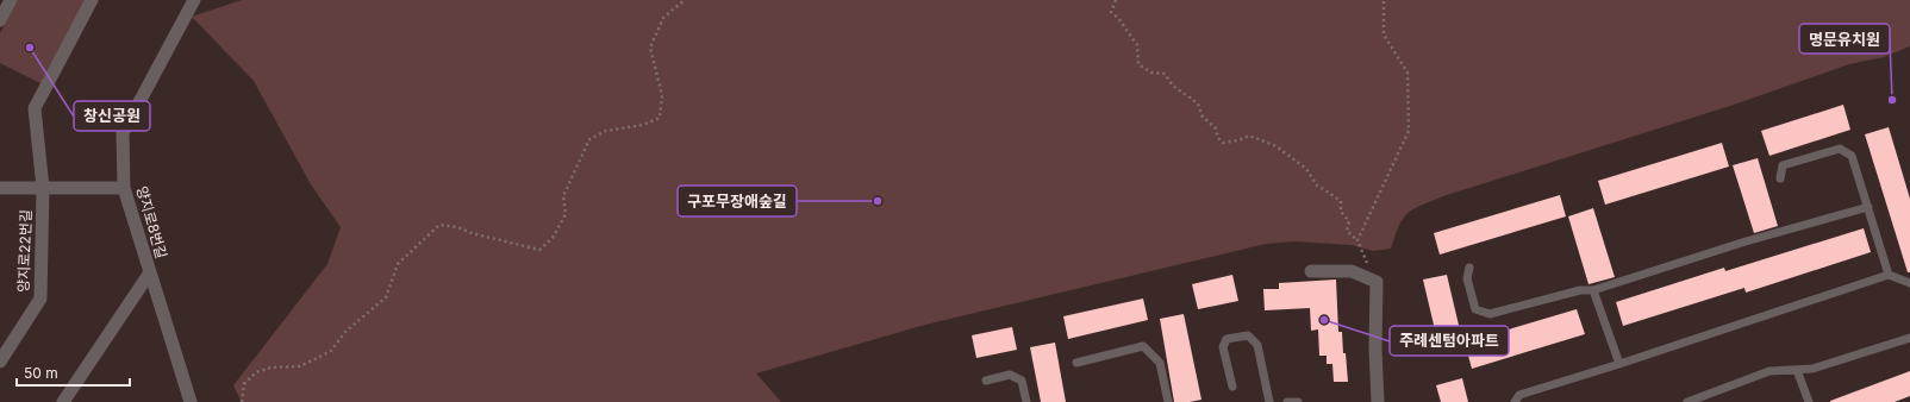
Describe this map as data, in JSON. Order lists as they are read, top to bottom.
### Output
{
  "streets": {
    "street": ["양지로8번길", "양지로22번길"]
  },
  "places": [
    "창신공원",
    "명문유치원",
    "구포무장애숲길",
    "주례센텀아파트"
  ],
  "scale_bar": "50 m"
}
